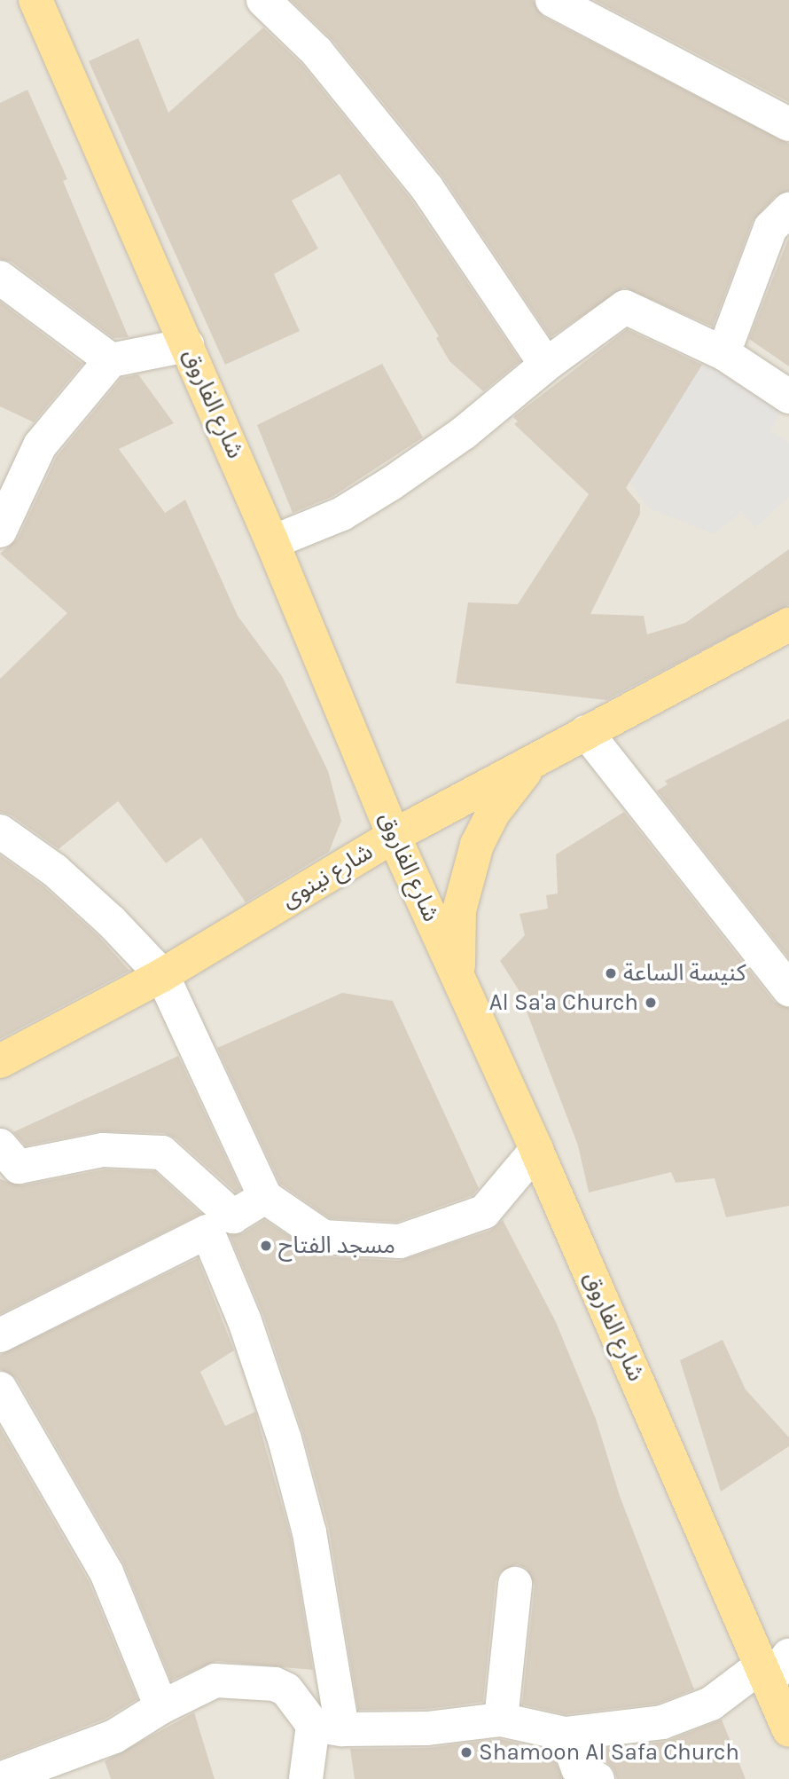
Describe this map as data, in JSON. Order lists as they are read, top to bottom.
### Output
{
  "streets": {
    "main road": ["شارع الفاروق", "شارع نينوى"]
  },
  "crossings": [
    ["شارع الفاروق", "شارع نينوى"]
  ],
  "places": [
    "كنيسة الساعة",
    "Al Sa'a Church",
    "مسجد الفتاح",
    "Shamoon Al Safa Church"
  ]
}
